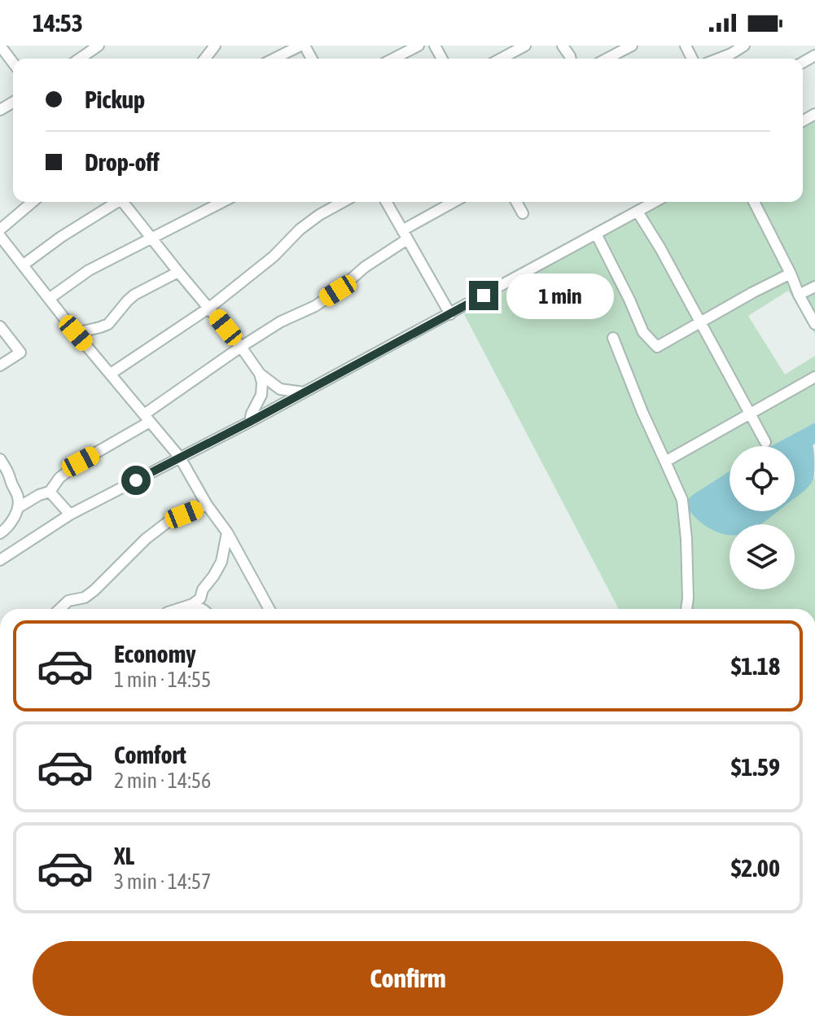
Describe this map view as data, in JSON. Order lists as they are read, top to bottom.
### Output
{
  "page": {
    "status": "14:53",
    "banner": ["Pickup", "Drop-off"],
    "bubble": "1 min",
    "list": [
      {
        "name": "Economy",
        "note": "1 min · 14:55",
        "value": "$1.18"
      },
      {
        "name": "Comfort",
        "note": "2 min · 14:56",
        "value": "$1.59"
      },
      {
        "name": "XL",
        "note": "3 min · 14:57",
        "value": "$2.00"
      }
    ],
    "buttons": "Confirm"
  }
}
